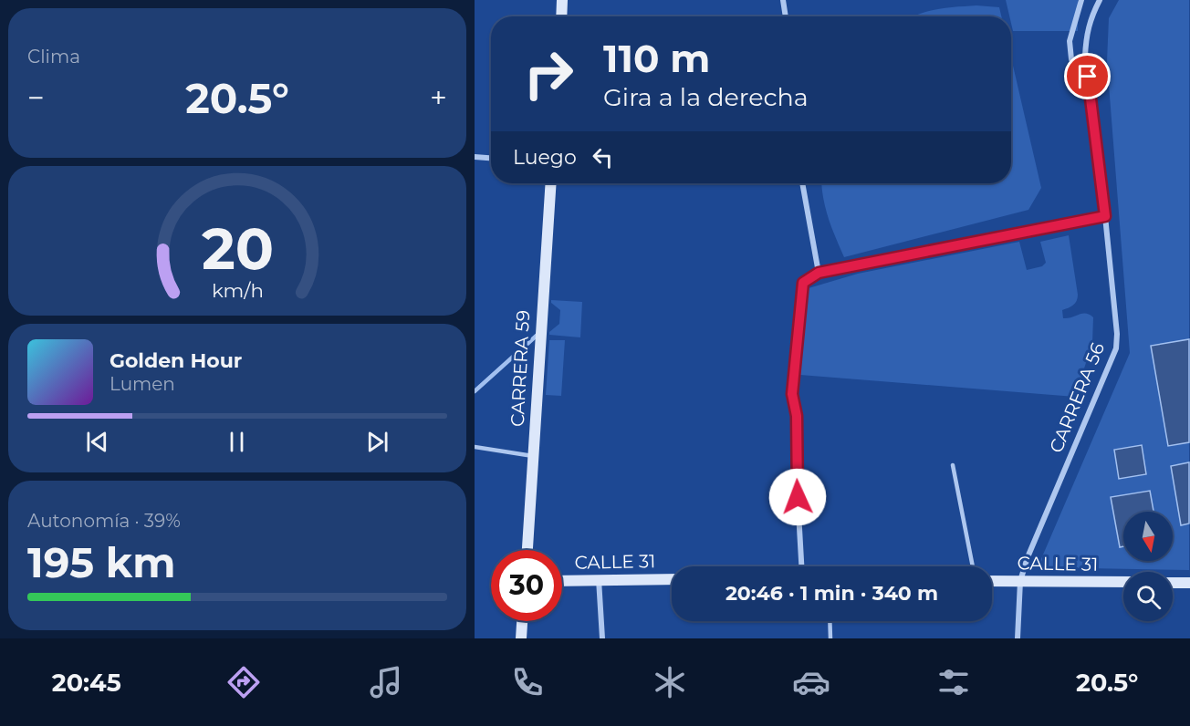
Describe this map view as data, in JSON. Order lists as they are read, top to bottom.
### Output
{
  "streets": {
    "street": ["CARRERA 59", "CARRERA 56", "CALLE 31"]
  },
  "crossings": [
    ["CARRERA 56", "CALLE 31"]
  ],
  "north": "bottom",
  "page": {
    "tile": [
      "Clima",
      ["Autonomía · 39%", "195 km"]
    ],
    "turn": ["110 m", "Gira a la derecha"],
    "heat": ["−", "20.5°", "+"],
    "then": "Luego",
    "song": ["Golden Hour", "Lumen"],
    "limit": "30",
    "trip": "20:46 · 1 min · 340 m",
    "tabs": ["20:45", "20.5°"],
    "gauge": ["20", "km/h"]
  }
}
